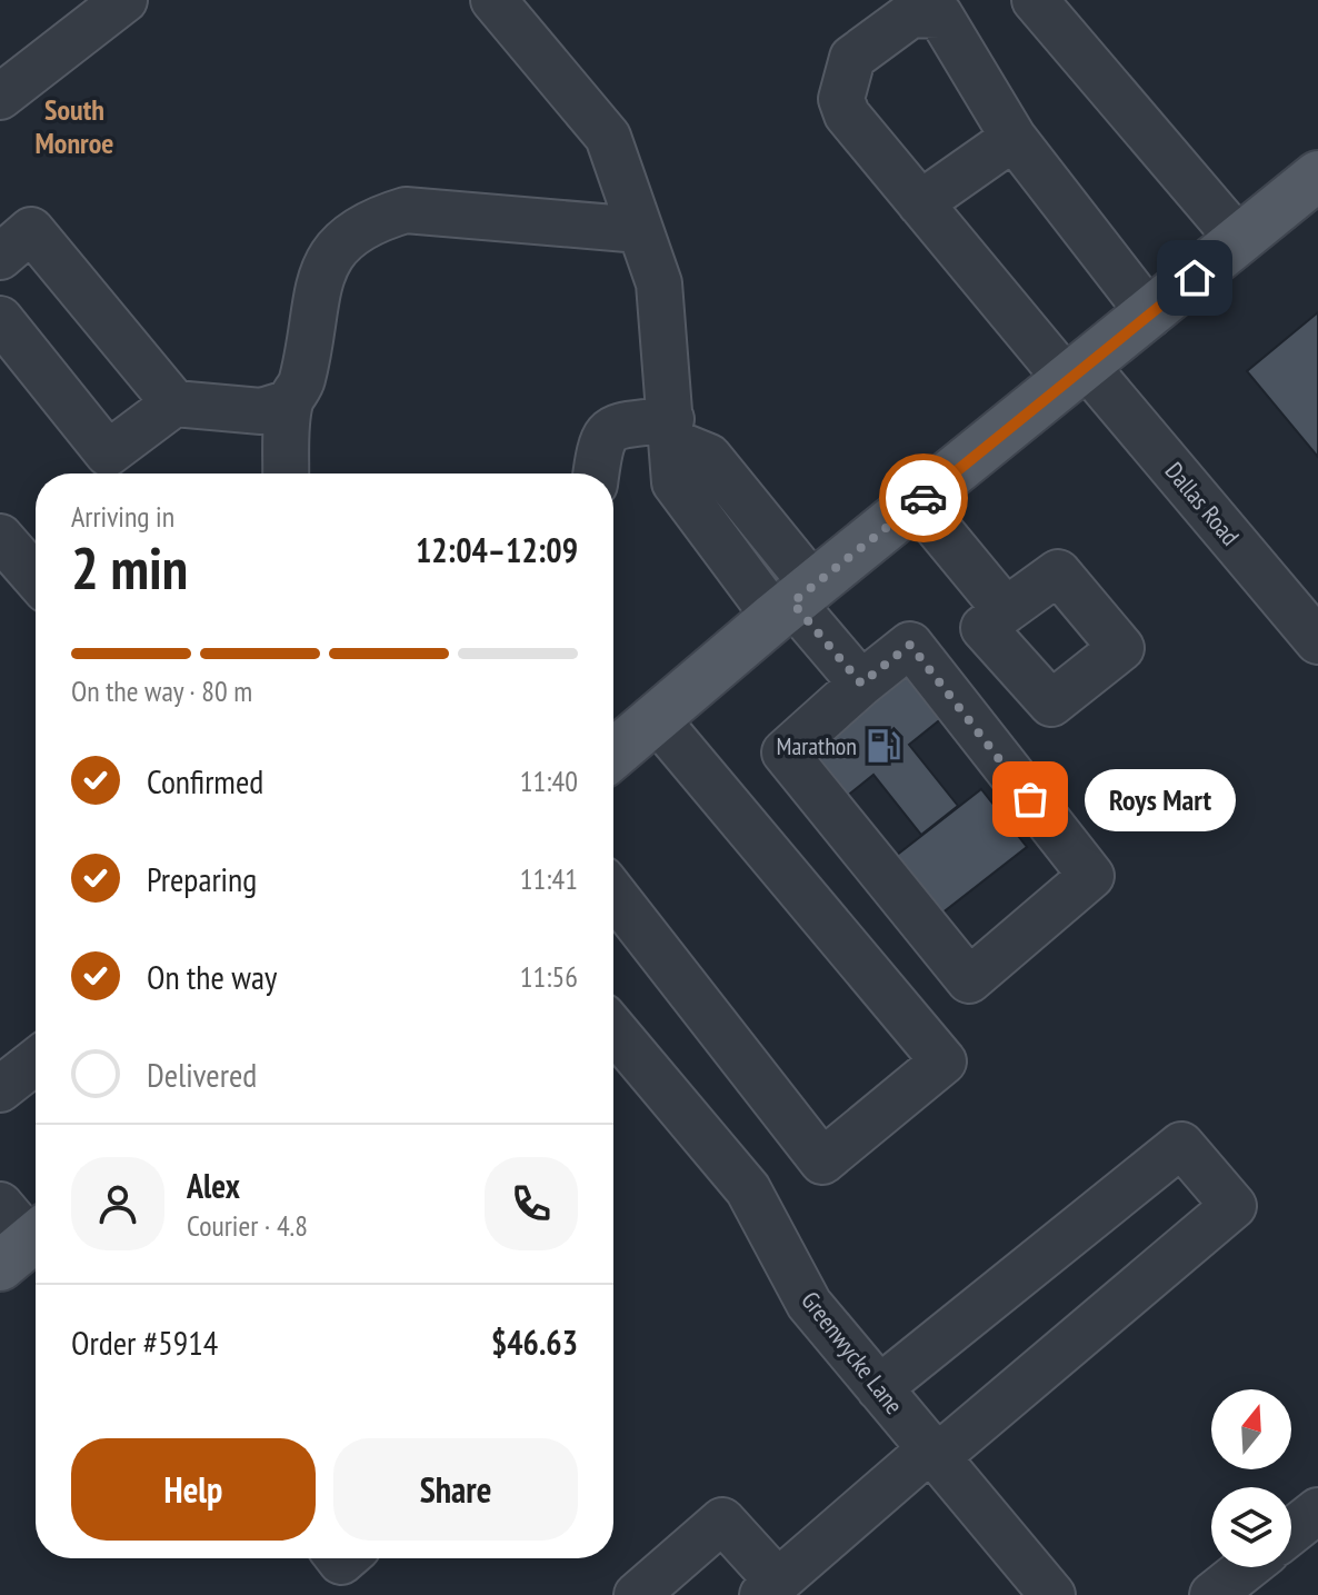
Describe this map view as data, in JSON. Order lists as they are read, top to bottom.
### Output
{
  "streets": {
    "street": ["Dallas Road", "Greenwycke Lane"]
  },
  "districts": ["South Monroe"],
  "places": {
    "fuel station": ["Marathon"],
    "other": ["Roys Mart"]
  },
  "north": "top",
  "page": {
    "heading": ["2 min", "Arriving in", "12:04–12:09"],
    "panel": [
      "Alex",
      "Courier · 4.8",
      "Order #5914",
      "$46.63"
    ],
    "bar": "On the way · 80 m",
    "list": [
      ["Confirmed", "11:40"],
      ["Preparing", "11:41"],
      ["On the way", "11:56"],
      "Delivered"
    ],
    "bubble": "Roys Mart",
    "buttons": ["Help", "Share"]
  }
}
